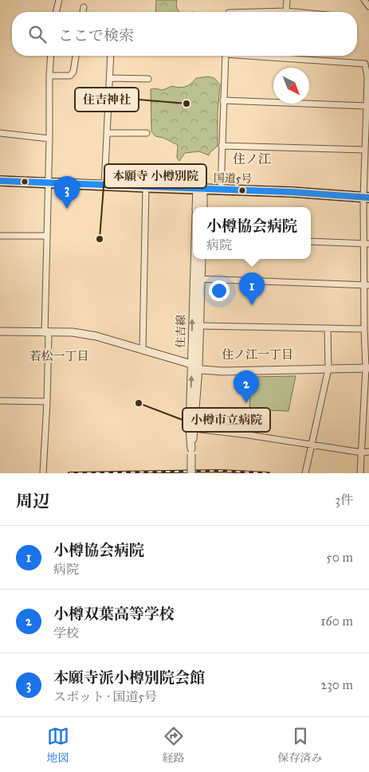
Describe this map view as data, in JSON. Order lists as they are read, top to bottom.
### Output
{
  "streets": {
    "highway": ["国道5号"],
    "street": ["住吉線"]
  },
  "districts": ["住ノ江", "住ノ江一丁目", "若松一丁目"],
  "places": ["住吉神社", "本願寺 小樽別院", "小樽市立病院"],
  "north": "bottom right",
  "page": {
    "search": "ここで検索",
    "pins": ["3", "1", "2"],
    "popup": ["小樽協会病院", "病院"],
    "heading": ["周辺", "3件"],
    "list": [
      {
        "mark": "1",
        "name": "小樽協会病院",
        "note": "病院",
        "value": "50 m"
      },
      {
        "mark": "2",
        "name": "小樽双葉高等学校",
        "note": "学校",
        "value": "160 m"
      },
      {
        "mark": "3",
        "name": "本願寺派小樽別院会館",
        "note": "スポット · 国道5号",
        "value": "230 m"
      }
    ],
    "nav": ["地図", "経路", "保存済み"]
  }
}
